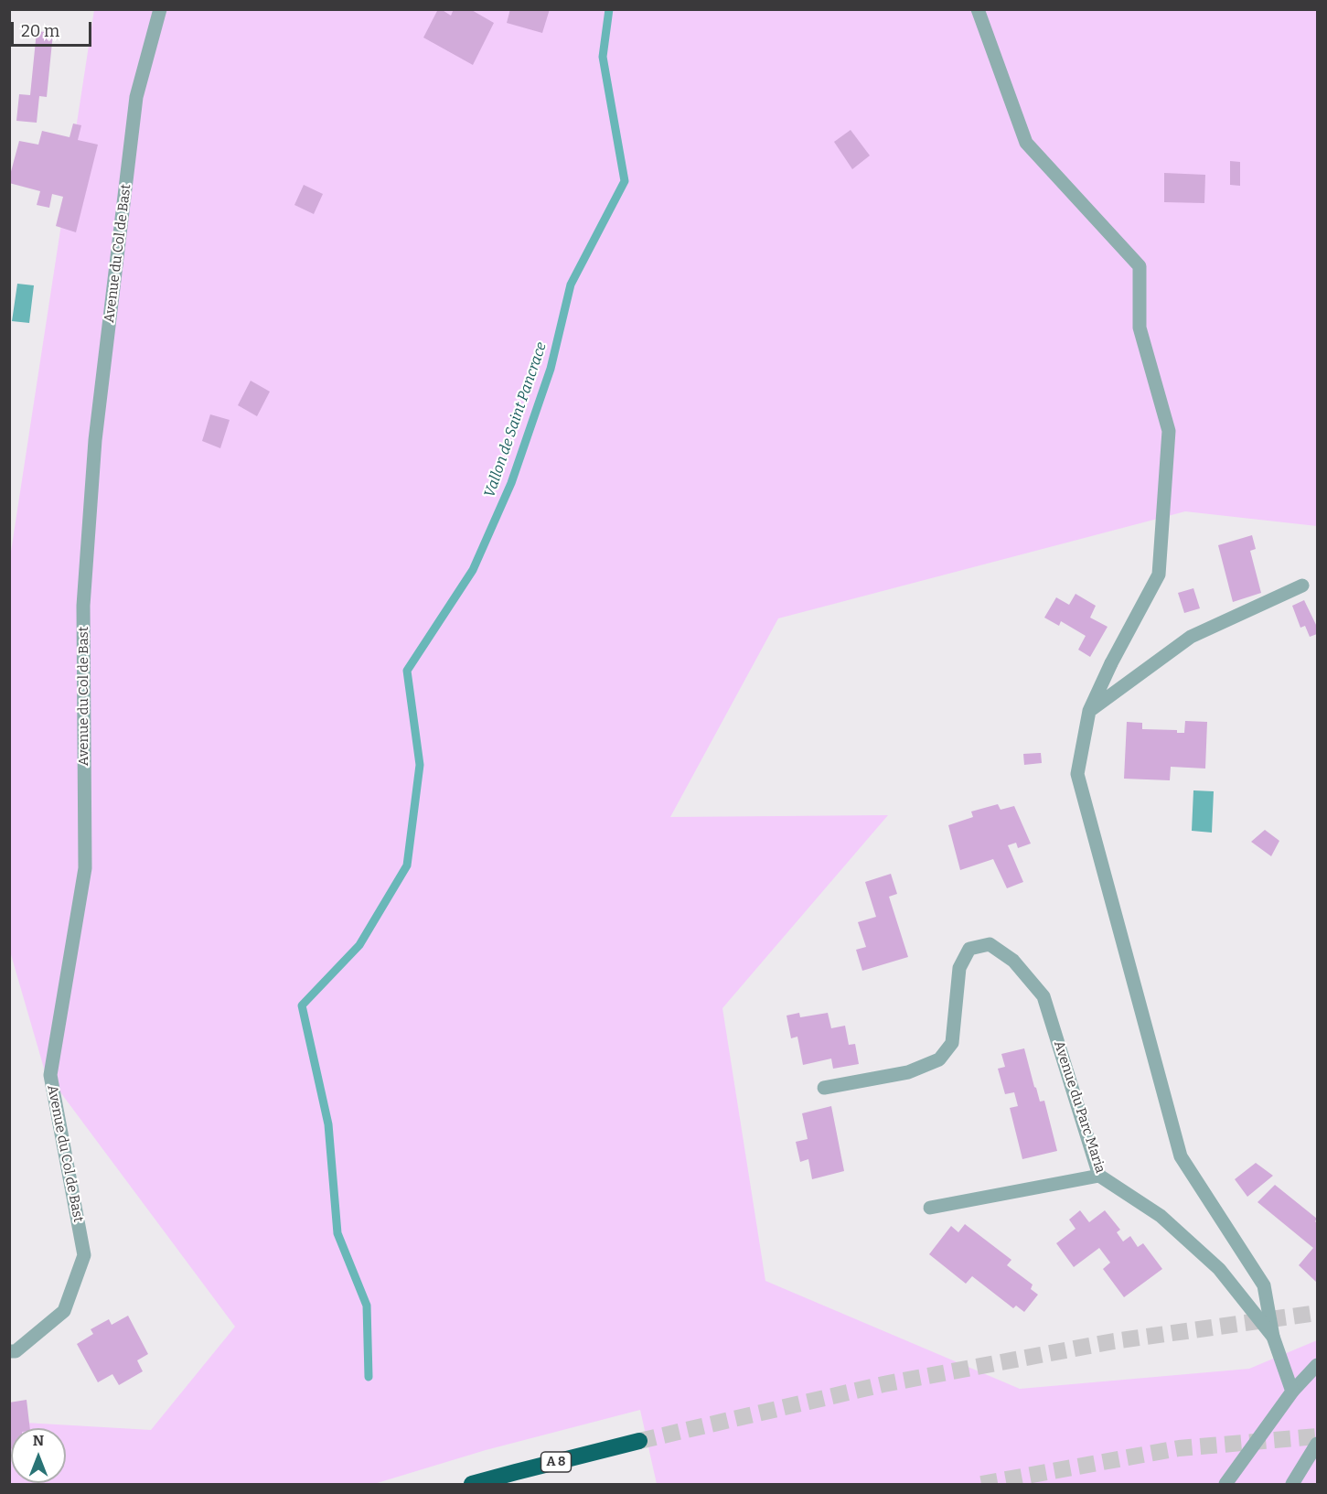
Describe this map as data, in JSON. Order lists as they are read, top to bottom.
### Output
{
  "streets": {
    "highway": ["A 8"],
    "street": ["Avenue du Col de Bast", "Avenue du Parc Maria"]
  },
  "water": ["Vallon de Saint Pancrace"],
  "scale_bar": "20 m",
  "north": "top"
}
